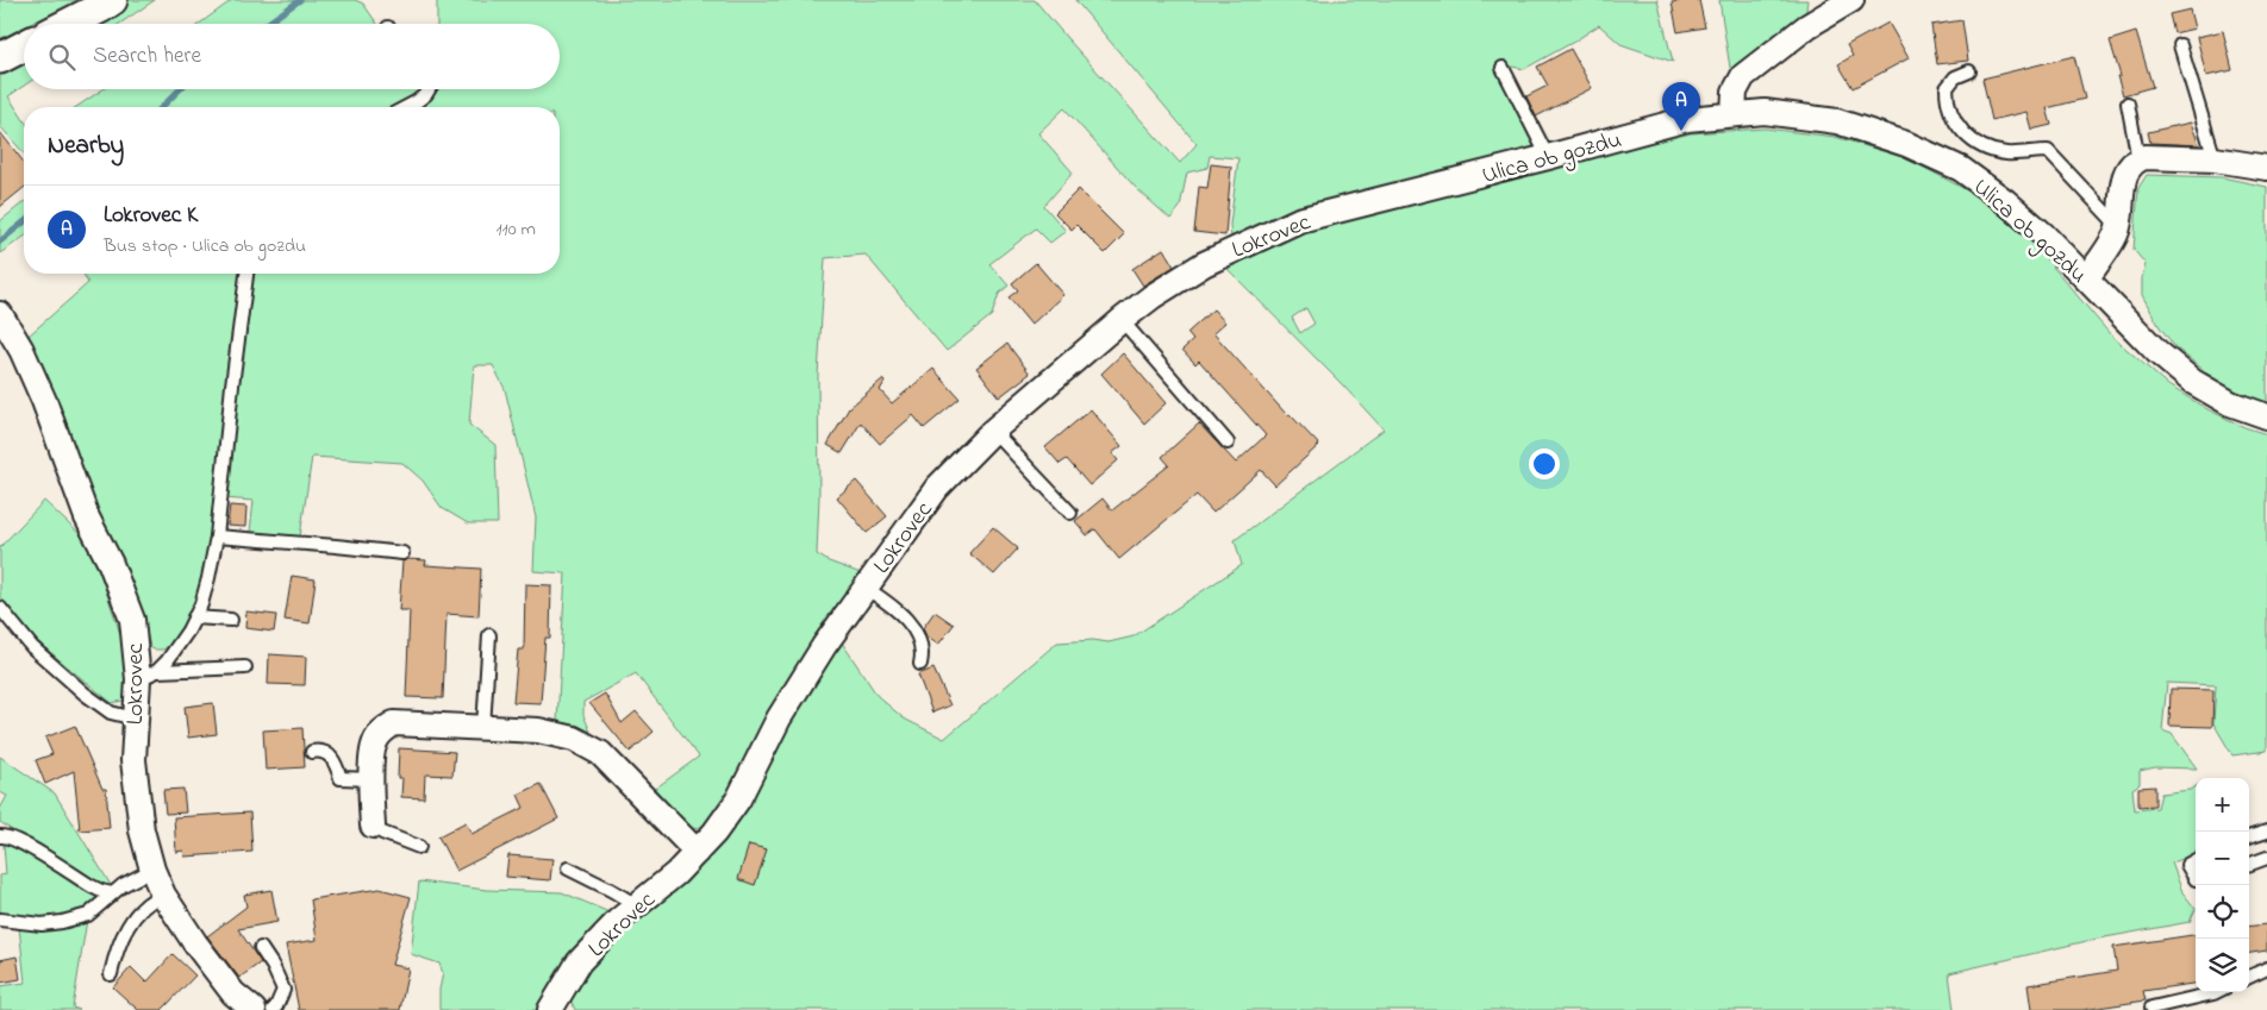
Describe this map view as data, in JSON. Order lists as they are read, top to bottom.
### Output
{
  "streets": {
    "street": ["Ulica ob gozdu", "Lokrovec"]
  },
  "crossings": [
    ["Ulica ob gozdu", "Lokrovec"]
  ],
  "page": {
    "search": "Search here",
    "pins": "A",
    "heading": "Nearby",
    "list": [
      {
        "mark": "A",
        "name": "Lokrovec K",
        "note": "Bus stop · Ulica ob gozdu",
        "value": "110 m"
      }
    ],
    "map_buttons": ["+", "−"]
  }
}
